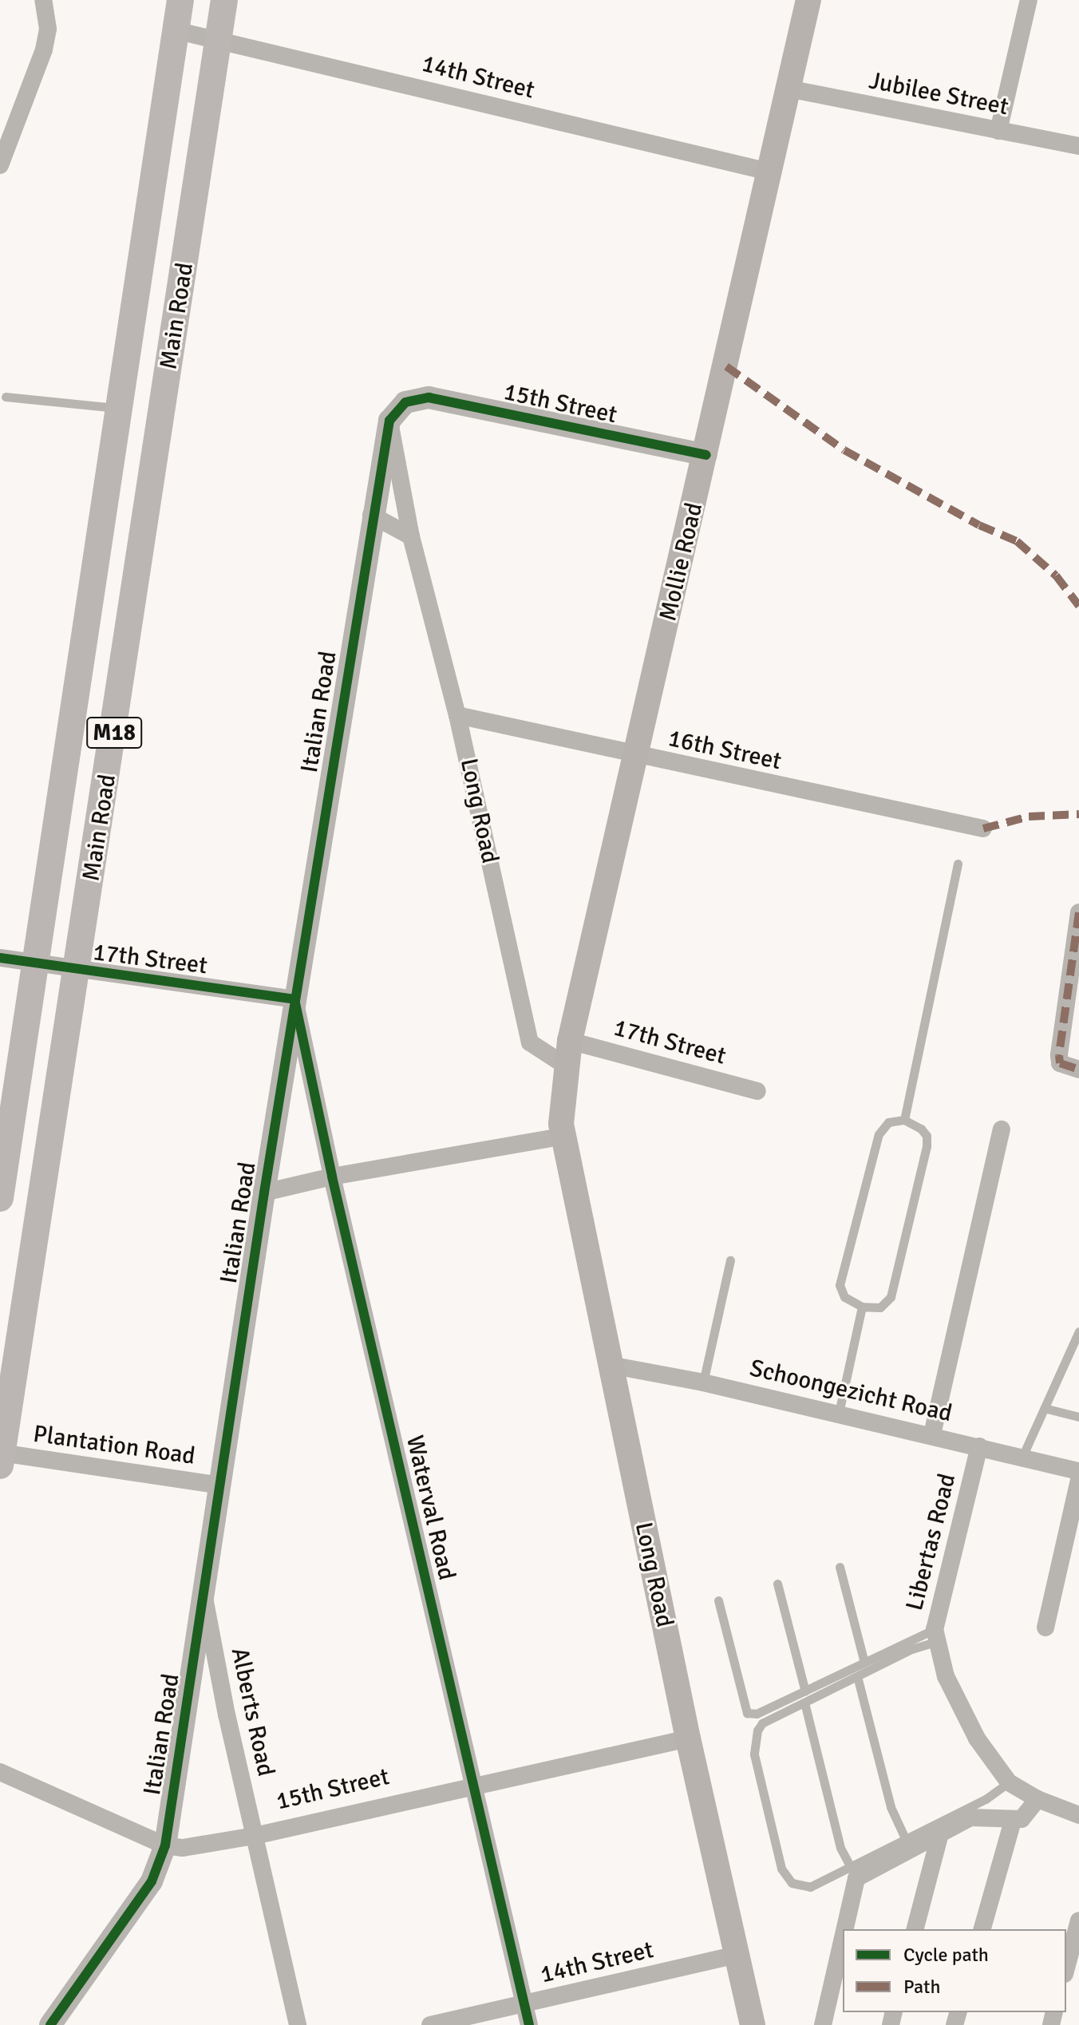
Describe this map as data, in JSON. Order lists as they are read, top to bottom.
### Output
{
  "streets": {
    "main road": [
      "Main Road",
      "Mollie Road",
      "M18",
      "Long Road"
    ],
    "street": [
      "14th Street",
      "Jubilee Street",
      "15th Street",
      "Italian Road",
      "16th Street",
      "17th Street",
      "Schoongezicht Road",
      "Plantation Road",
      "Waterval Road",
      "Libertas Road",
      "Alberts Road"
    ]
  },
  "crossings": [
    ["14th Street", "Main Road"],
    ["14th Street", "Mollie Road"],
    ["14th Street", "Long Road"],
    ["14th Street", "Waterval Road"],
    ["Jubilee Street", "Mollie Road"],
    ["Main Road", "17th Street"],
    ["Main Road", "Plantation Road"],
    ["15th Street", "Mollie Road"],
    ["15th Street", "Italian Road"],
    ["15th Street", "Long Road"],
    ["15th Street", "Waterval Road"],
    ["15th Street", "Alberts Road"],
    ["Mollie Road", "16th Street"],
    ["Mollie Road", "Long Road"],
    ["Mollie Road", "17th Street"],
    ["Italian Road", "Long Road"],
    ["Italian Road", "17th Street"],
    ["Italian Road", "Plantation Road"],
    ["Italian Road", "Waterval Road"],
    ["Italian Road", "Alberts Road"],
    ["16th Street", "Long Road"],
    ["Long Road", "Schoongezicht Road"],
    ["17th Street", "Waterval Road"],
    ["Schoongezicht Road", "Libertas Road"]
  ],
  "legend": ["Cycle path", "Path"]
}
